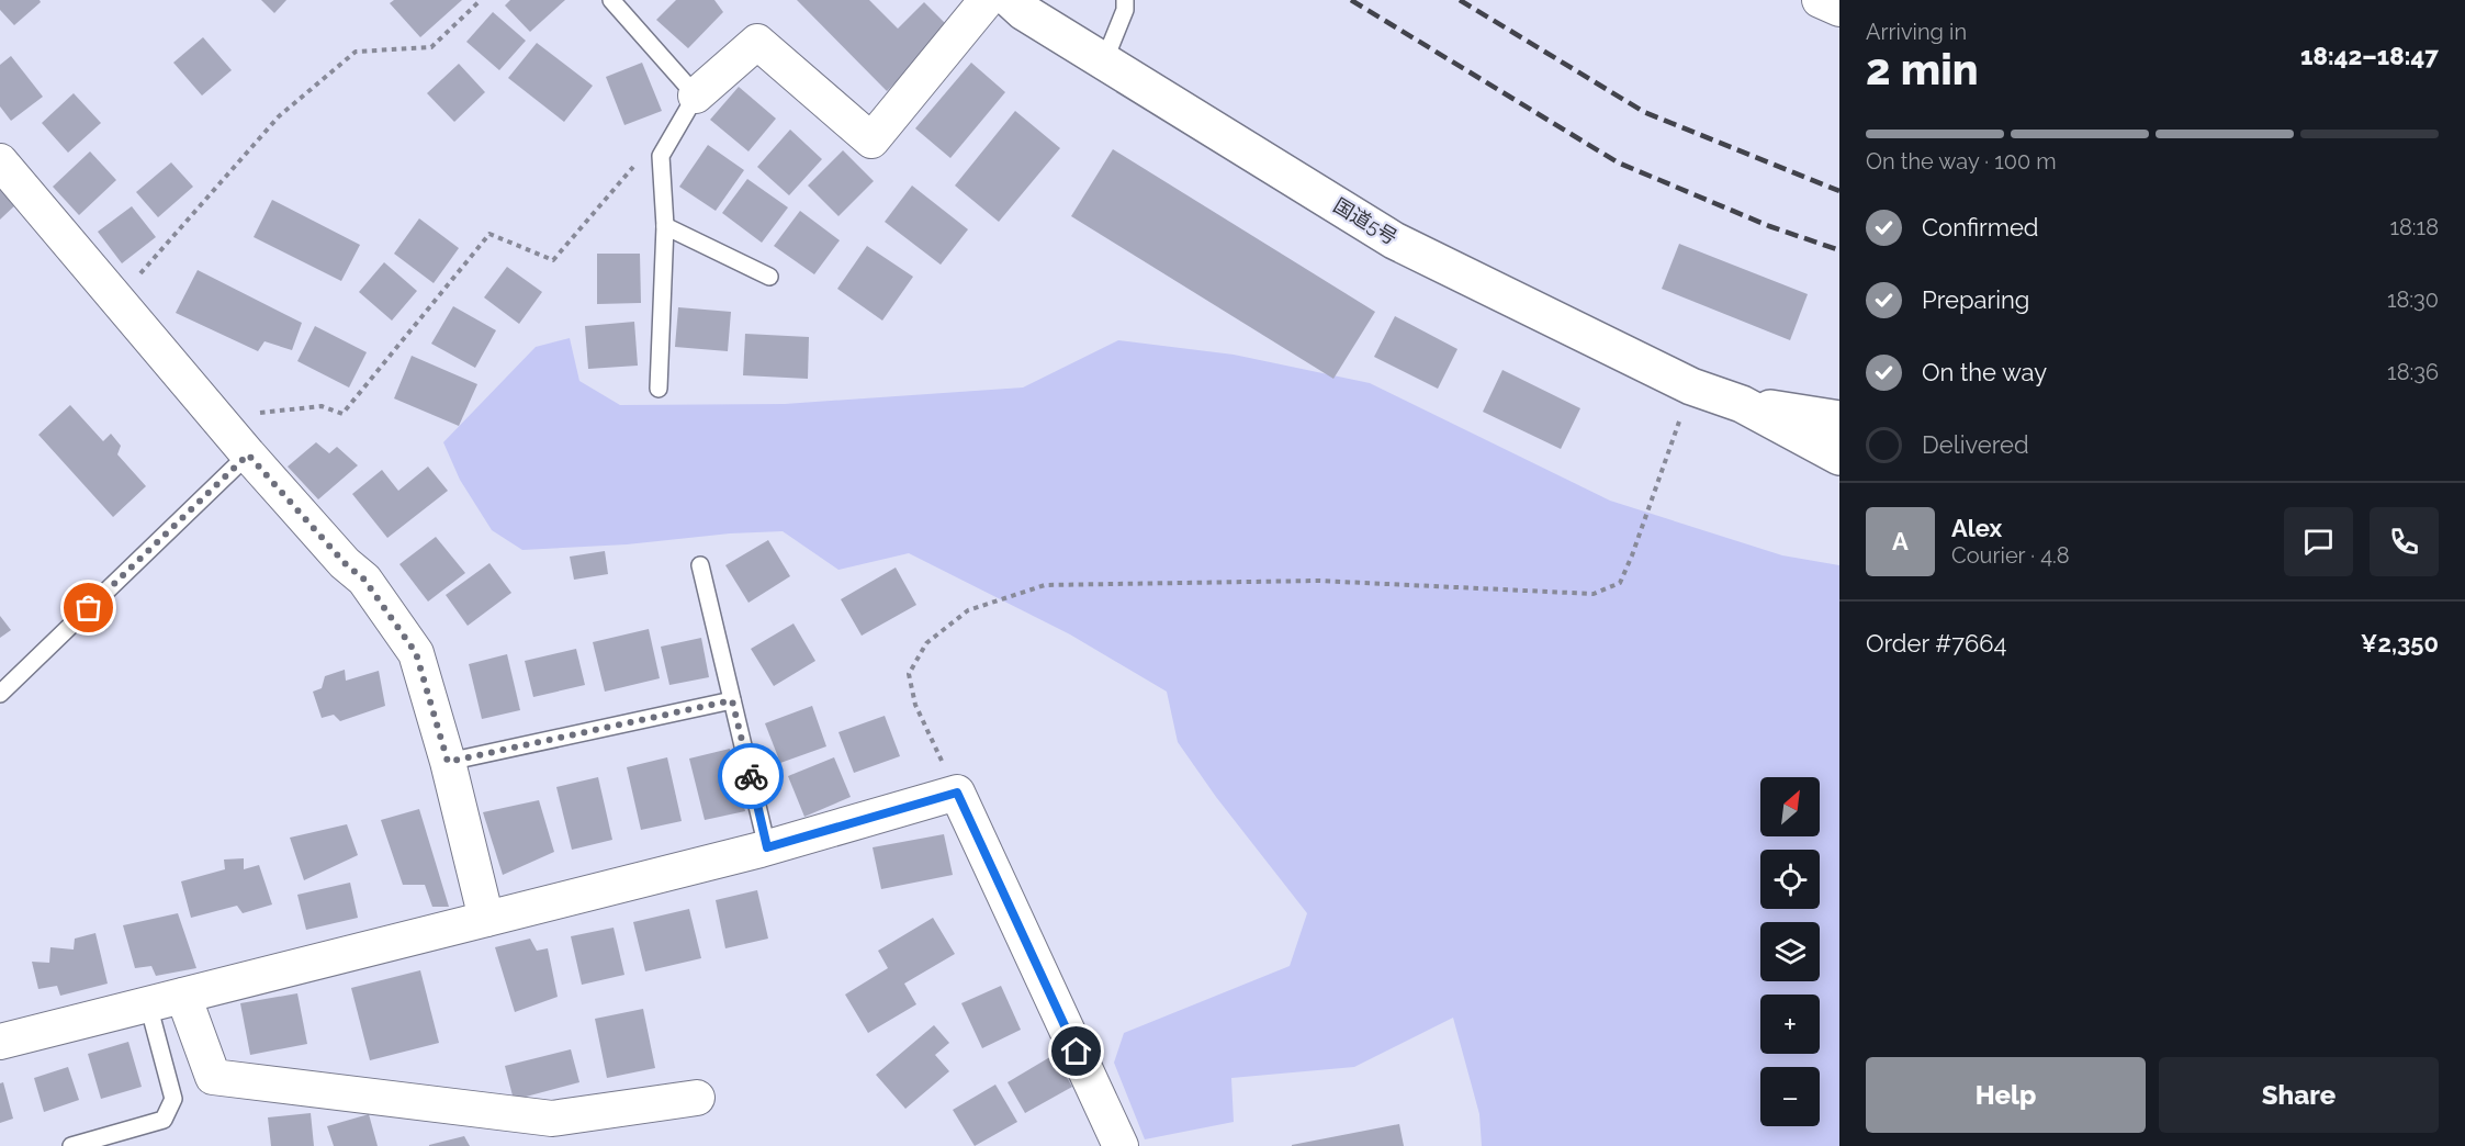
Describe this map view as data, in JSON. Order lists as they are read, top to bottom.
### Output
{
  "streets": {
    "highway": ["国道5号"]
  },
  "north": "top right",
  "page": {
    "heading": ["2 min", "Arriving in", "18:42–18:47"],
    "panel": [
      "Alex",
      "Courier · 4.8",
      "Order #7664",
      "¥2,350"
    ],
    "bar": "On the way · 100 m",
    "list": [
      ["Confirmed", "18:18"],
      ["Preparing", "18:30"],
      ["On the way", "18:36"],
      "Delivered"
    ],
    "round": "A",
    "map_buttons": ["+", "−"],
    "buttons": ["Help", "Share"]
  }
}
